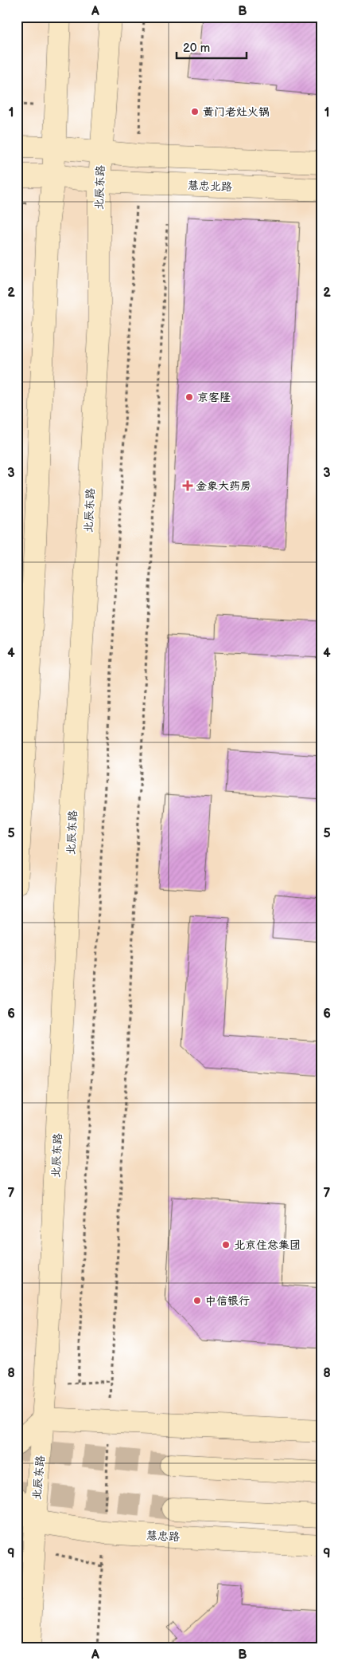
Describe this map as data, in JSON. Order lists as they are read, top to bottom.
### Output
{
  "streets": {
    "main road": ["慧忠北路", "北辰东路", "慧忠路"]
  },
  "crossings": [
    ["慧忠北路", "北辰东路"],
    ["北辰东路", "慧忠路"]
  ],
  "places": {
    "other": [
      "黄门老灶火锅",
      "京客隆",
      "北京住总集团",
      "中信银行"
    ],
    "health": ["金象大药房"]
  },
  "scale_bar": "20 m",
  "grid": {
    "columns": ["A", "B"],
    "rows": [
      "1",
      "2",
      "3",
      "4",
      "5",
      "6",
      "7",
      "8",
      "9"
    ]
  }
}
